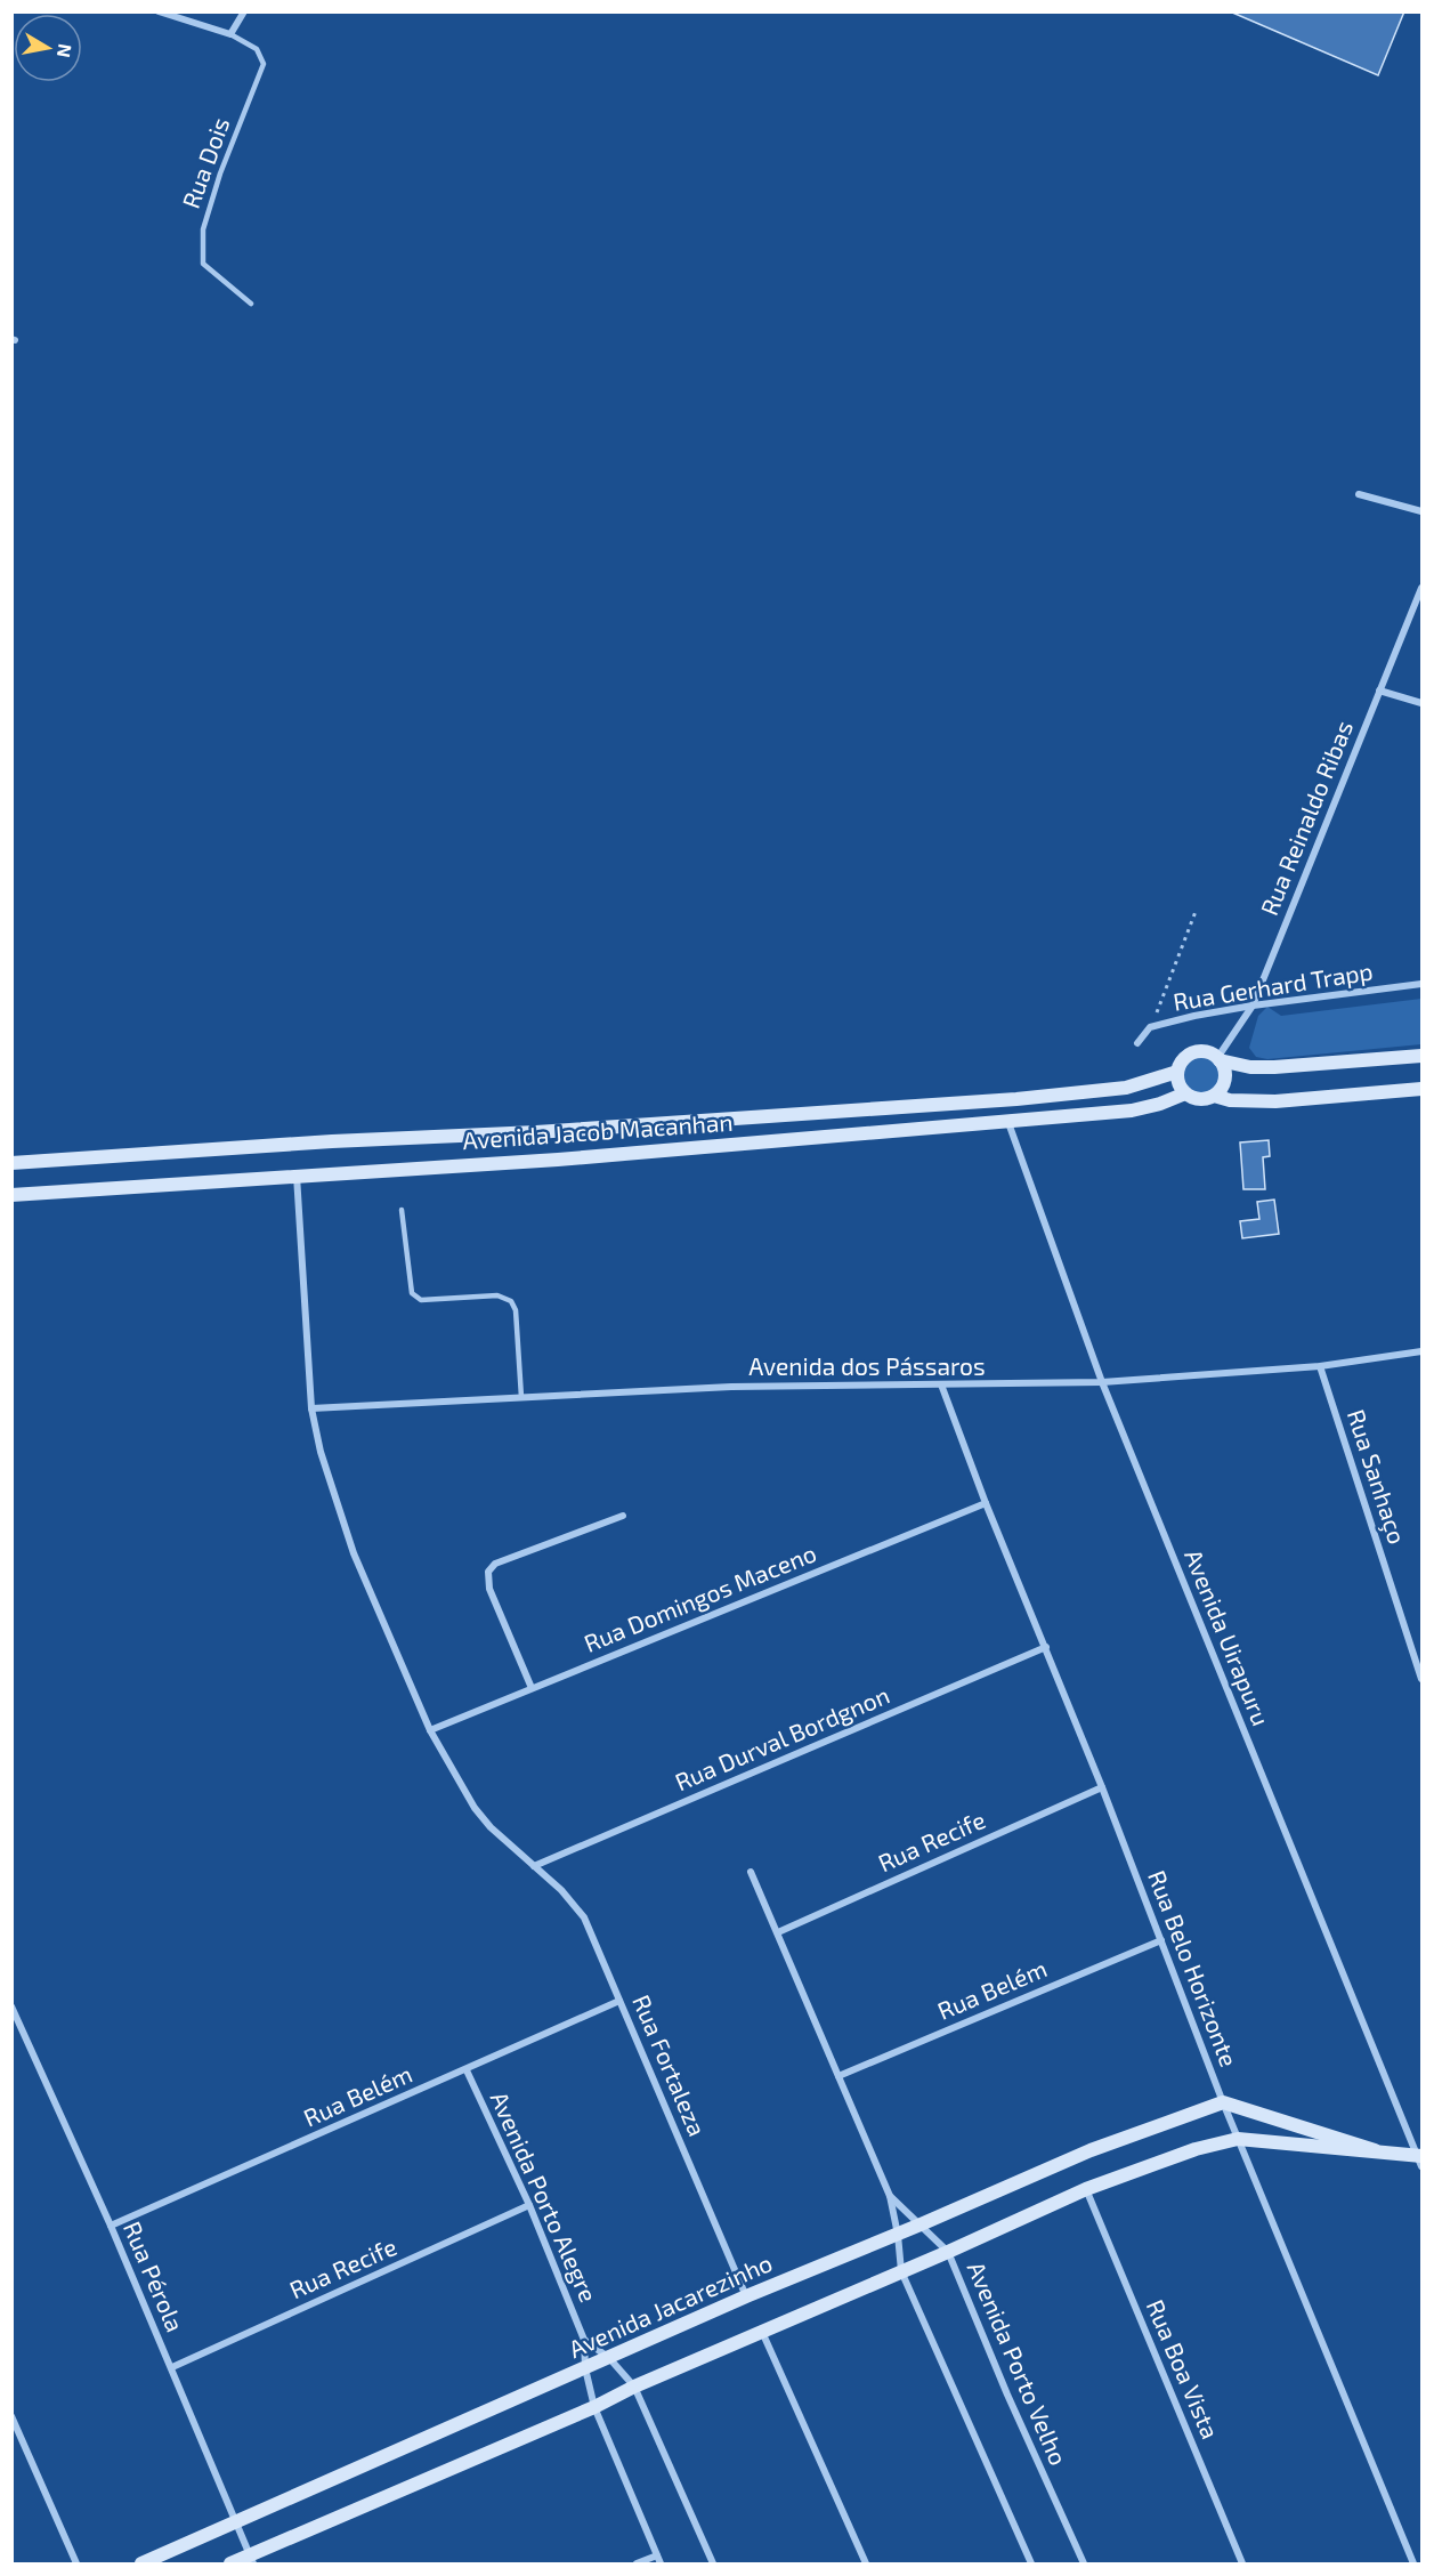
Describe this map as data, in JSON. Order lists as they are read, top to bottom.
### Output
{
  "streets": {
    "main road": ["Avenida Jacob Macanhan", "Avenida Jacarezinho"],
    "street": [
      "Rua Reinaldo Ribas",
      "Rua Gerhard Trapp",
      "Avenida dos Pássaros",
      "Rua Sanhaço",
      "Rua Domingos Maceno",
      "Avenida Uirapuru",
      "Rua Durval Bordgnon",
      "Rua Recife",
      "Rua Belo Horizonte",
      "Rua Belém",
      "Rua Fortaleza",
      "Avenida Porto Alegre",
      "Rua Pérola",
      "Avenida Porto Velho",
      "Rua Boa Vista"
    ],
    "lane": ["Rua Dois"]
  },
  "crossings": [
    ["Rua Reinaldo Ribas", "Rua Gerhard Trapp"],
    ["Rua Reinaldo Ribas", "Avenida Jacob Macanhan"],
    ["Avenida Jacob Macanhan", "Avenida Uirapuru"],
    ["Avenida Jacob Macanhan", "Rua Fortaleza"],
    ["Avenida dos Pássaros", "Rua Sanhaço"],
    ["Avenida dos Pássaros", "Avenida Uirapuru"],
    ["Avenida dos Pássaros", "Rua Belo Horizonte"],
    ["Avenida dos Pássaros", "Rua Fortaleza"],
    ["Rua Domingos Maceno", "Rua Belo Horizonte"],
    ["Rua Domingos Maceno", "Rua Fortaleza"],
    ["Rua Durval Bordgnon", "Rua Belo Horizonte"],
    ["Rua Durval Bordgnon", "Rua Fortaleza"],
    ["Rua Recife", "Rua Belo Horizonte"],
    ["Rua Recife", "Avenida Porto Alegre"],
    ["Rua Recife", "Rua Pérola"],
    ["Rua Recife", "Avenida Porto Velho"],
    ["Rua Belo Horizonte", "Rua Belém"],
    ["Rua Belo Horizonte", "Avenida Jacarezinho"],
    ["Rua Belém", "Rua Fortaleza"],
    ["Rua Belém", "Avenida Porto Alegre"],
    ["Rua Belém", "Rua Pérola"],
    ["Rua Belém", "Avenida Porto Velho"],
    ["Rua Fortaleza", "Avenida Jacarezinho"],
    ["Avenida Porto Alegre", "Avenida Jacarezinho"],
    ["Rua Pérola", "Avenida Jacarezinho"],
    ["Avenida Jacarezinho", "Avenida Porto Velho"]
  ],
  "north": "right"
}
